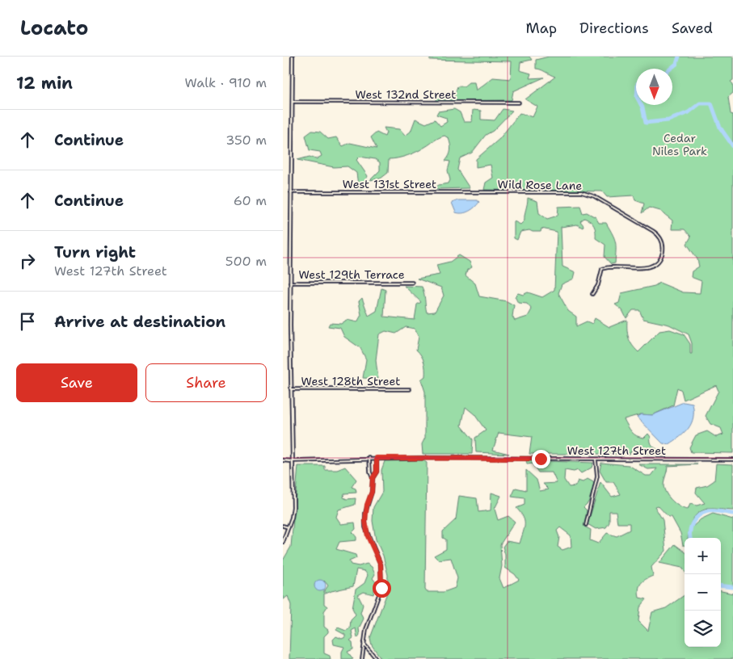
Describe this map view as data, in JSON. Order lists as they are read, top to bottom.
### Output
{
  "streets": {
    "street": [
      "West 132nd Street",
      "West 131st Street",
      "Wild Rose Lane",
      "West 129th Terrace",
      "West 128th Street",
      "West 127th Street"
    ]
  },
  "crossings": [
    ["West 131st Street", "Wild Rose Lane"]
  ],
  "parks": ["Cedar Niles Park"],
  "north": "bottom",
  "page": {
    "header": "Locato",
    "nav": ["Map", "Directions", "Saved"],
    "heading": ["12 min", "Walk · 910 m"],
    "list": [
      ["Continue", "350 m"],
      ["Continue", "60 m"],
      ["Turn right", "West 127th Street", "500 m"],
      "Arrive at destination"
    ],
    "buttons": ["Save", "Share"],
    "map_buttons": ["+", "−"]
  }
}
